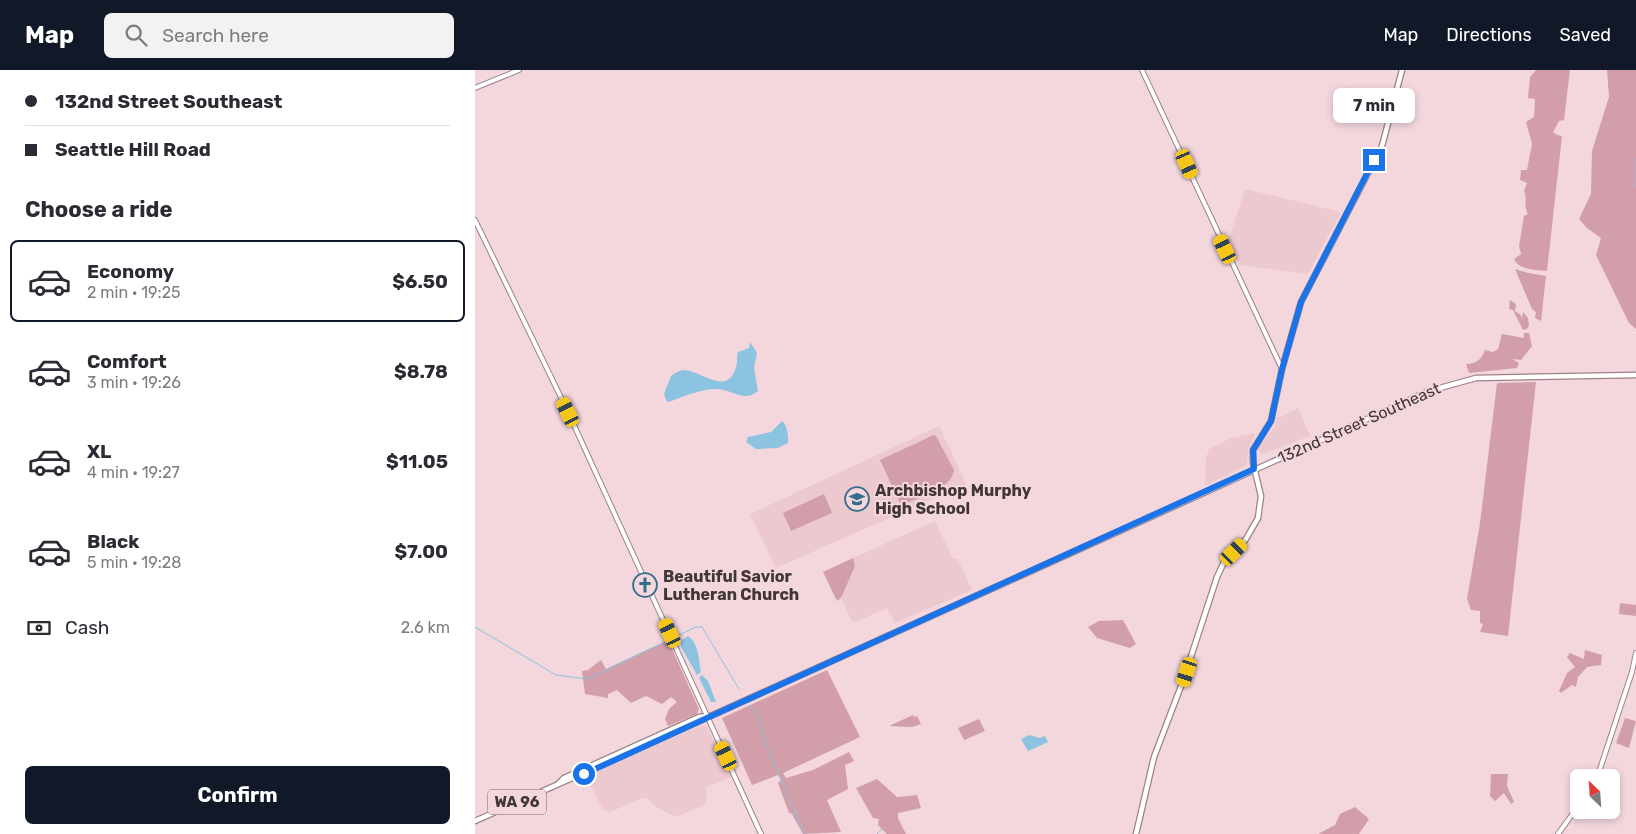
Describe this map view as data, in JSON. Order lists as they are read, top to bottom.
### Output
{
  "streets": {
    "main road": ["132nd Street Southeast", "WA 96"]
  },
  "places": {
    "school or university": ["Archbishop Murphy High School"],
    "church": ["Beautiful Savior Lutheran Church"]
  },
  "north": "top left",
  "page": {
    "header": "Map",
    "search": "Search here",
    "nav": ["Map", "Directions", "Saved"],
    "banner": ["132nd Street Southeast", "Seattle Hill Road"],
    "bubble": "7 min",
    "heading": "Choose a ride",
    "list": [
      {
        "name": "Economy",
        "note": "2 min · 19:25",
        "value": "$6.50"
      },
      {
        "name": "Comfort",
        "note": "3 min · 19:26",
        "value": "$8.78"
      },
      {
        "name": "XL",
        "note": "4 min · 19:27",
        "value": "$11.05"
      },
      {
        "name": "Black",
        "note": "5 min · 19:28",
        "value": "$7.00"
      }
    ],
    "pay": ["Cash", "2.6 km"],
    "buttons": "Confirm"
  }
}
